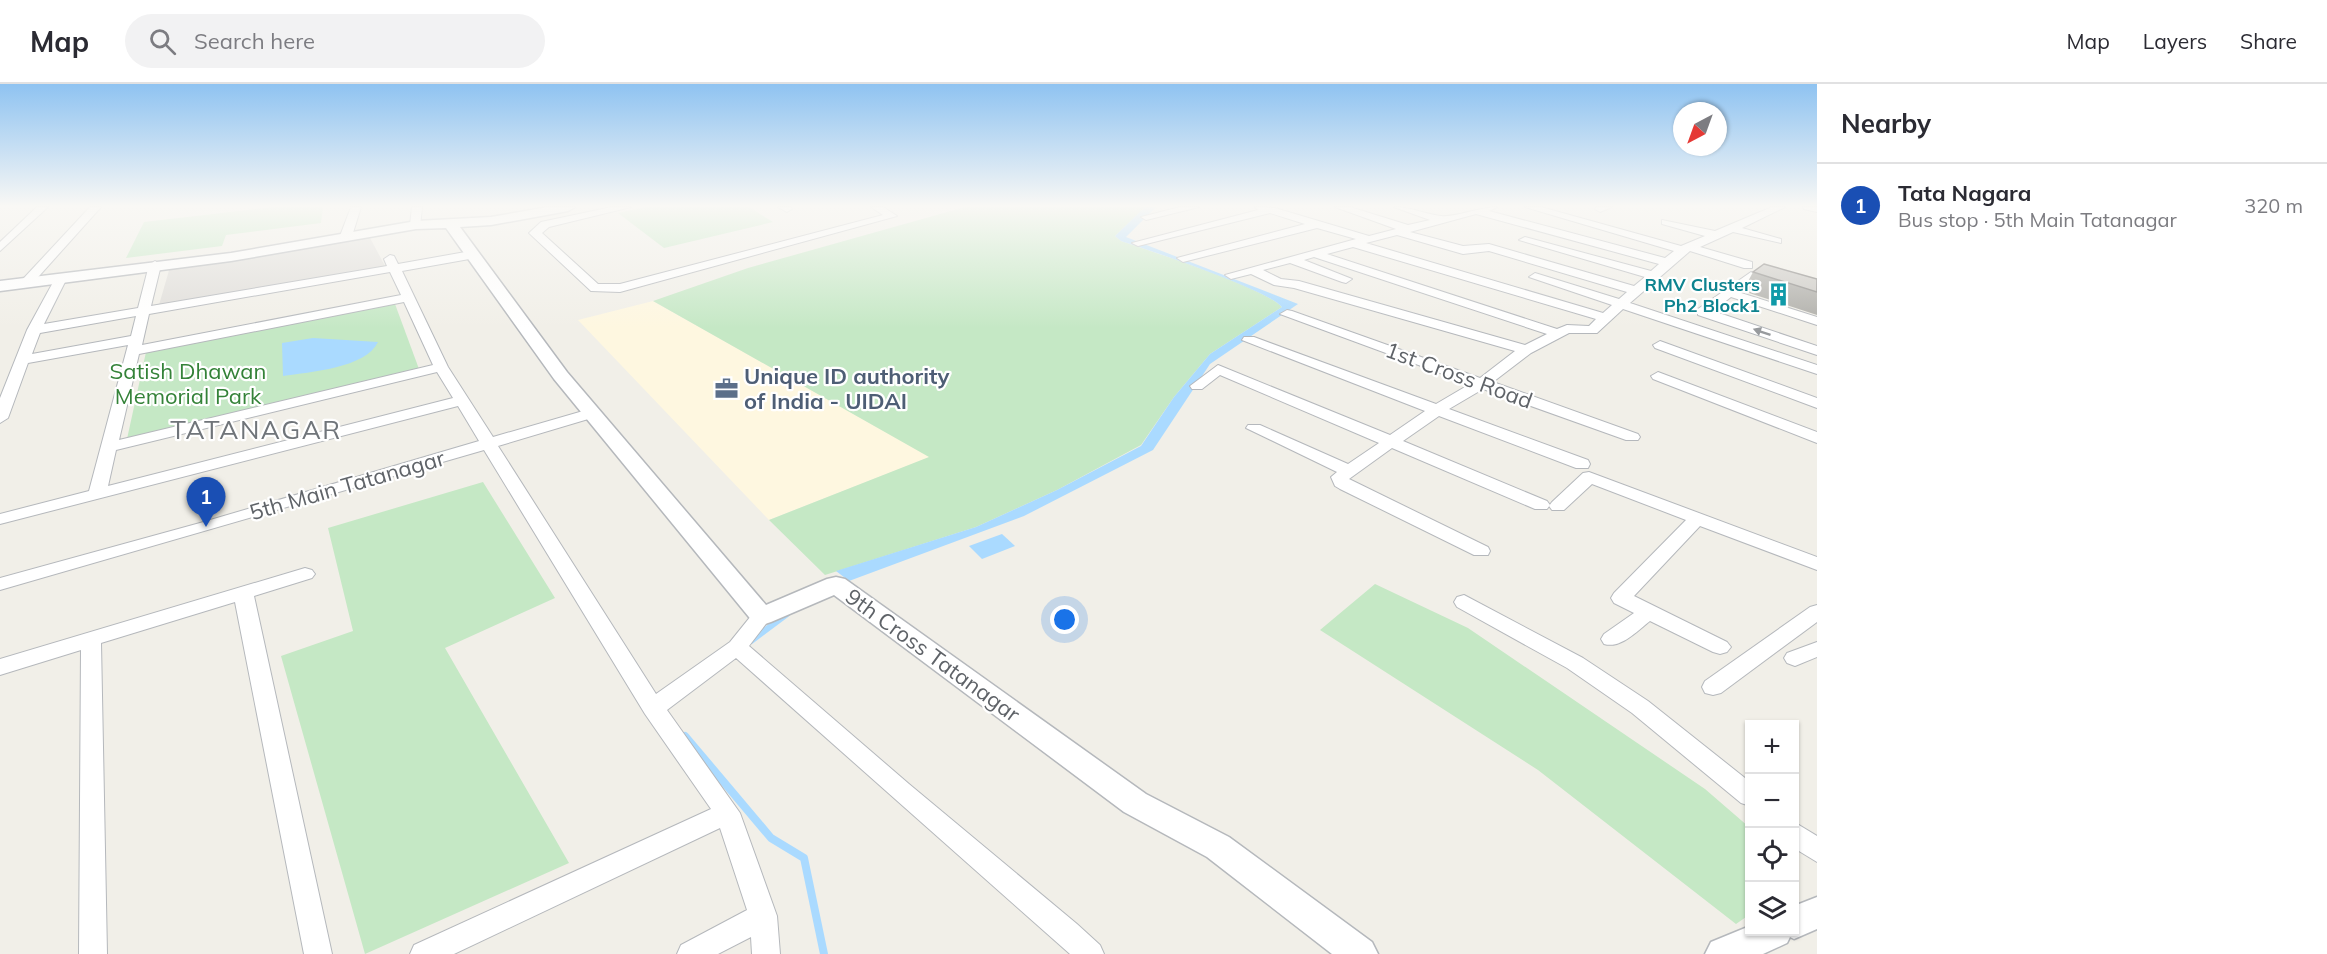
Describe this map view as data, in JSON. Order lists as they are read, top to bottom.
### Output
{
  "streets": {
    "street": ["1st Cross Road", "5th Main Tatanagar", "9th Cross Tatanagar"]
  },
  "districts": ["TATANAGAR"],
  "parks": ["Satish Dhawan Memorial Park"],
  "places": {
    "building": ["RMV Clusters Ph2 Block1"],
    "office": ["Unique ID authority of India - UIDAI"]
  },
  "north": "bottom left",
  "page": {
    "header": "Map",
    "search": "Search here",
    "nav": ["Map", "Layers", "Share"],
    "heading": "Nearby",
    "list": [
      {
        "mark": "1",
        "name": "Tata Nagara",
        "note": "Bus stop · 5th Main Tatanagar",
        "value": "320 m"
      }
    ],
    "pins": "1",
    "map_buttons": ["+", "−"]
  }
}
